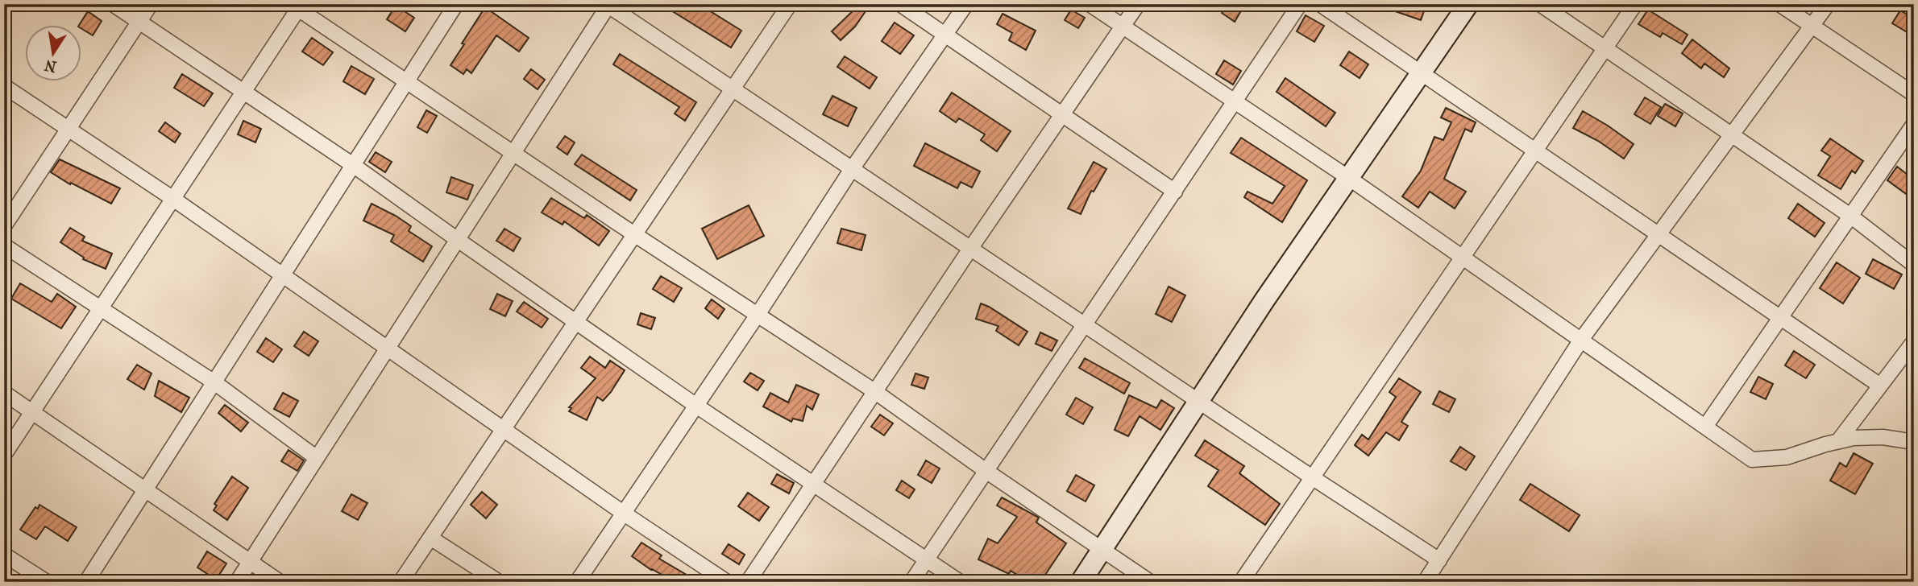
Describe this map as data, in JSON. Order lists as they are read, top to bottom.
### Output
{
  "north": "bottom"
}
